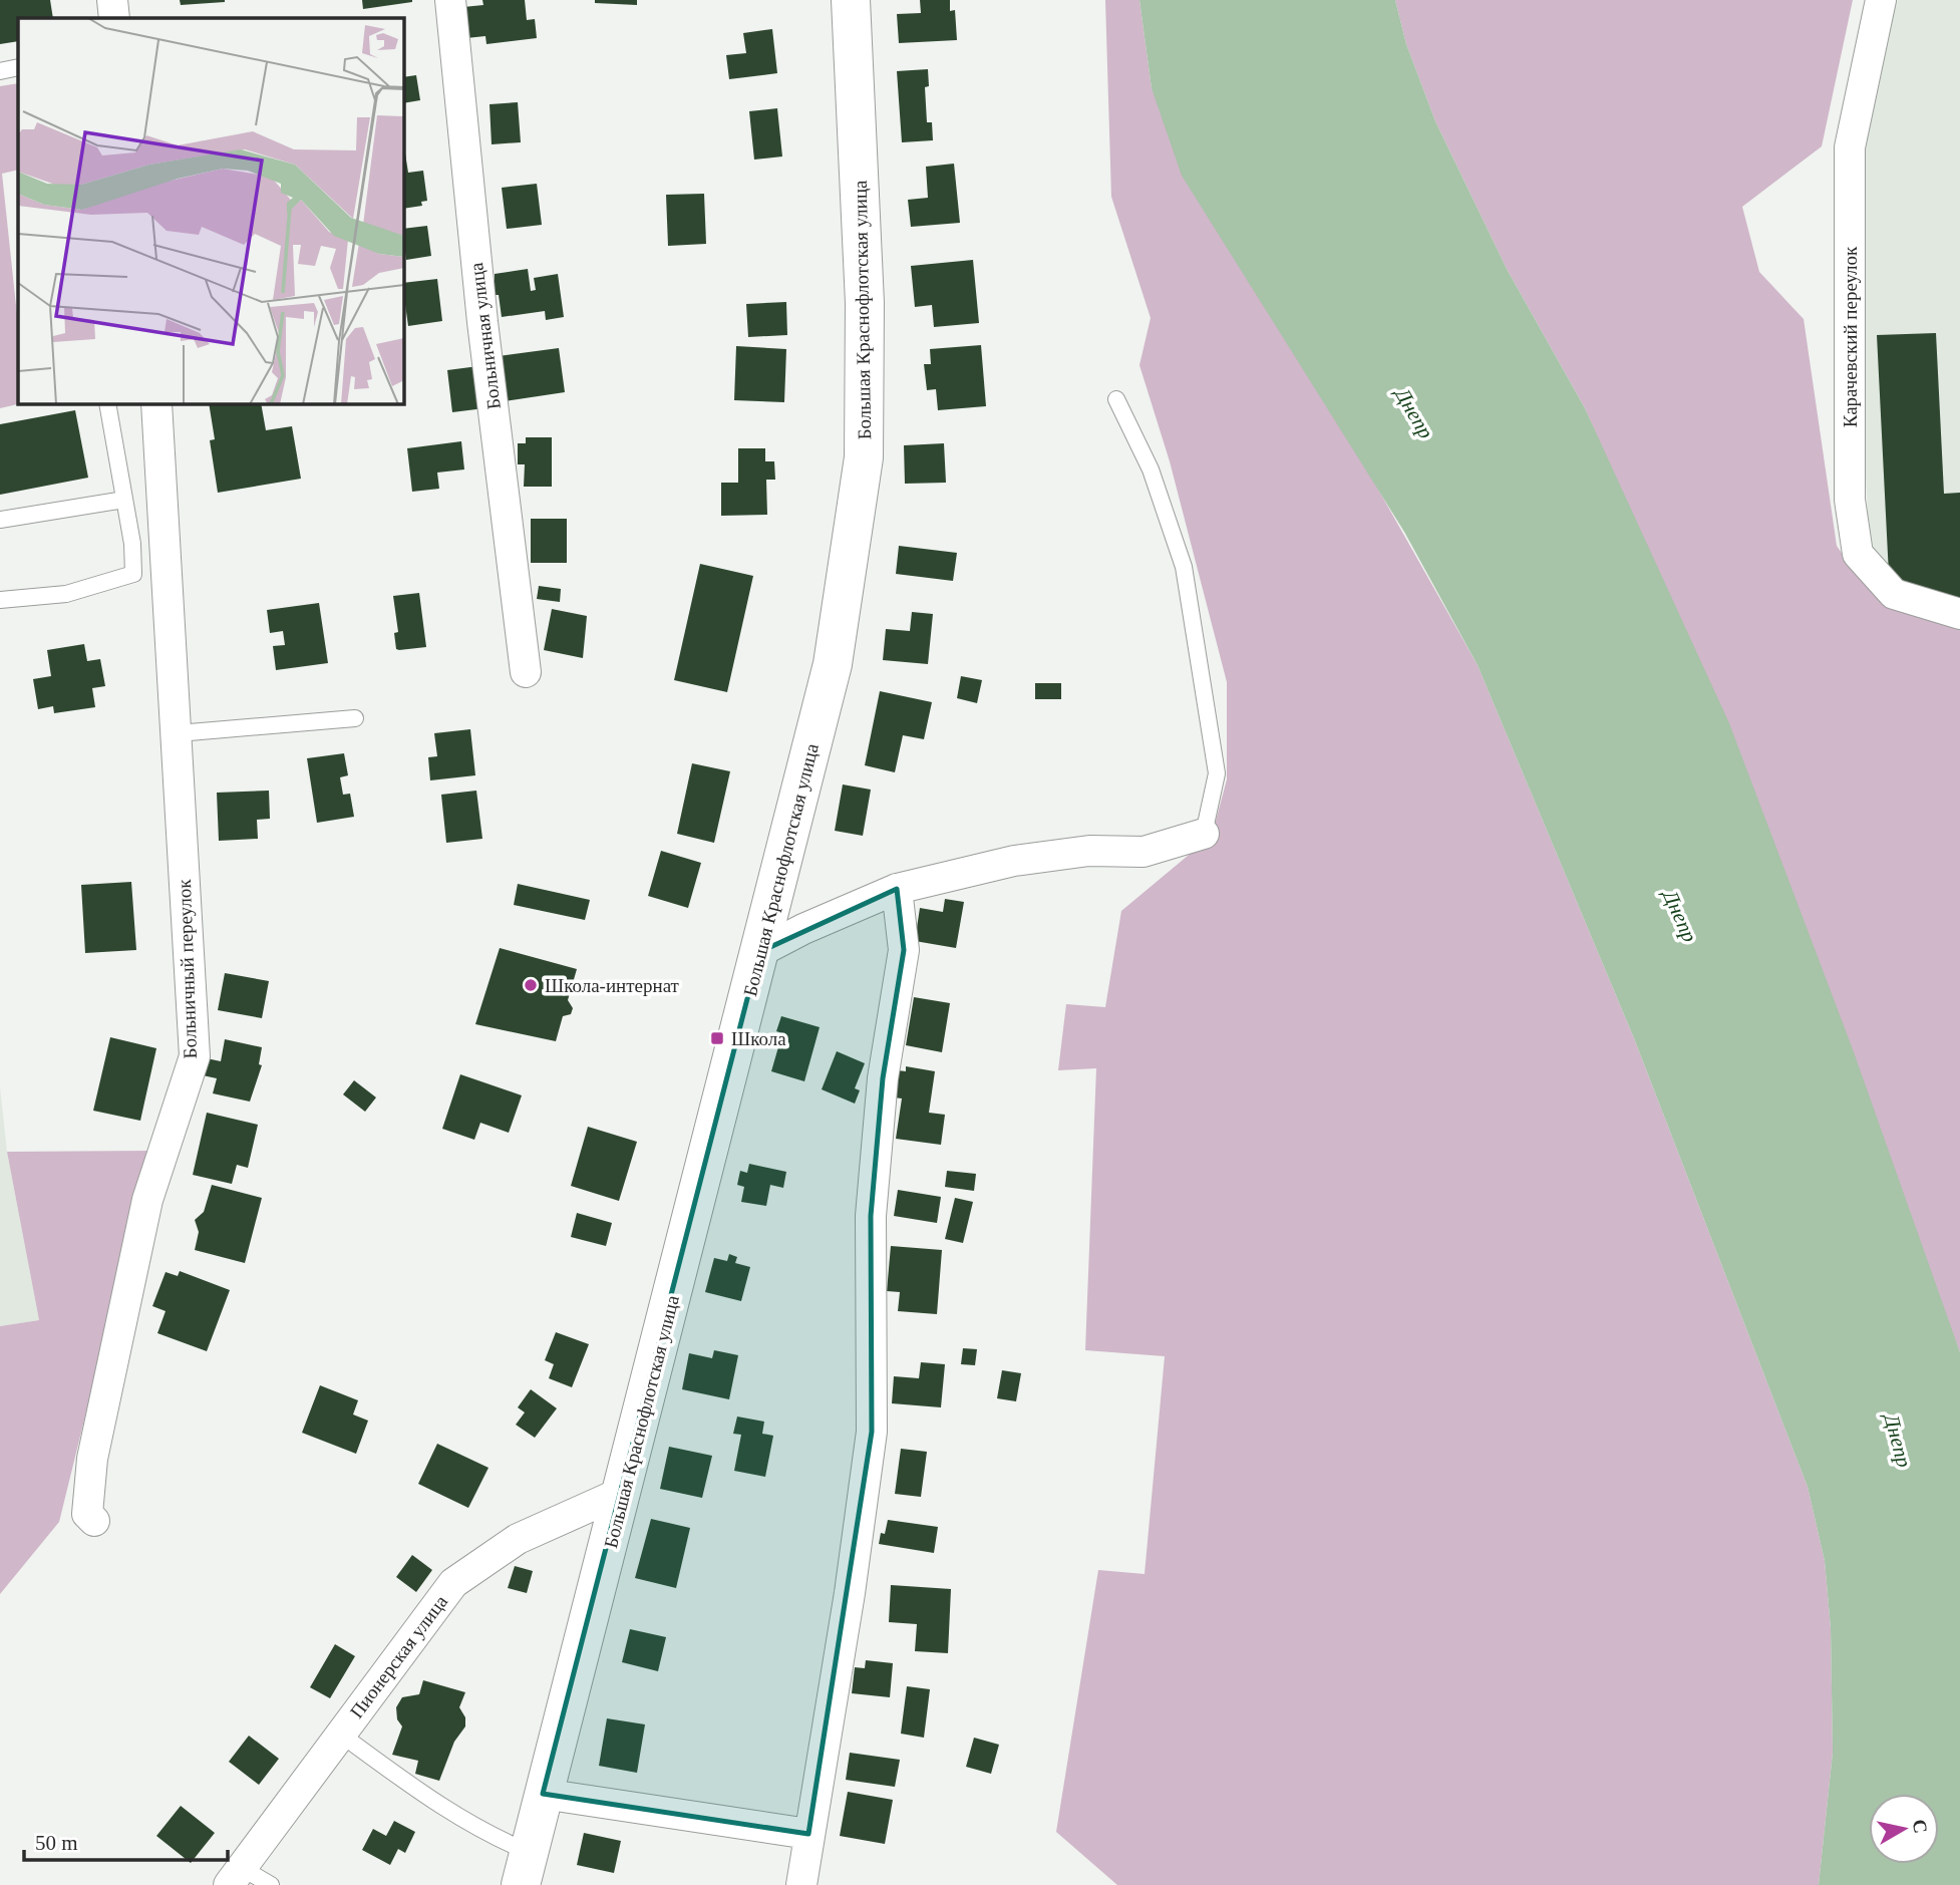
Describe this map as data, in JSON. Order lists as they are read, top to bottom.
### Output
{
  "streets": {
    "main road": ["Большая Краснофлотская улица"],
    "street": [
      "Больничная улица",
      "Карачевский переулок",
      "Больничный переулок",
      "Пионерская улица"
    ]
  },
  "crossings": [
    ["Большая Краснофлотская улица", "Пионерская улица"]
  ],
  "water": ["Днепр"],
  "places": {
    "other": ["Школа-интернат"],
    "transit": ["Школа"]
  },
  "scale_bar": "50 m",
  "north": "right"
}
